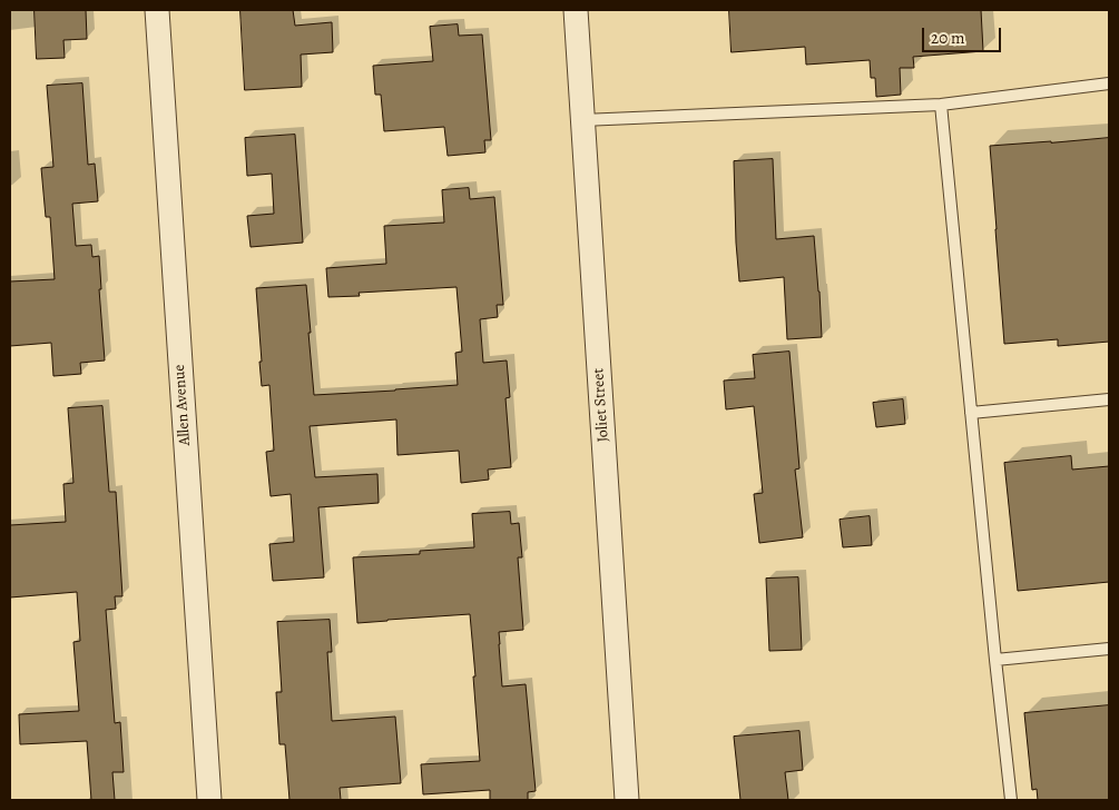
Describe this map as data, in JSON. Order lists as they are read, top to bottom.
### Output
{
  "streets": {
    "street": ["Allen Avenue", "Joliet Street"]
  },
  "scale_bar": "20 m"
}
